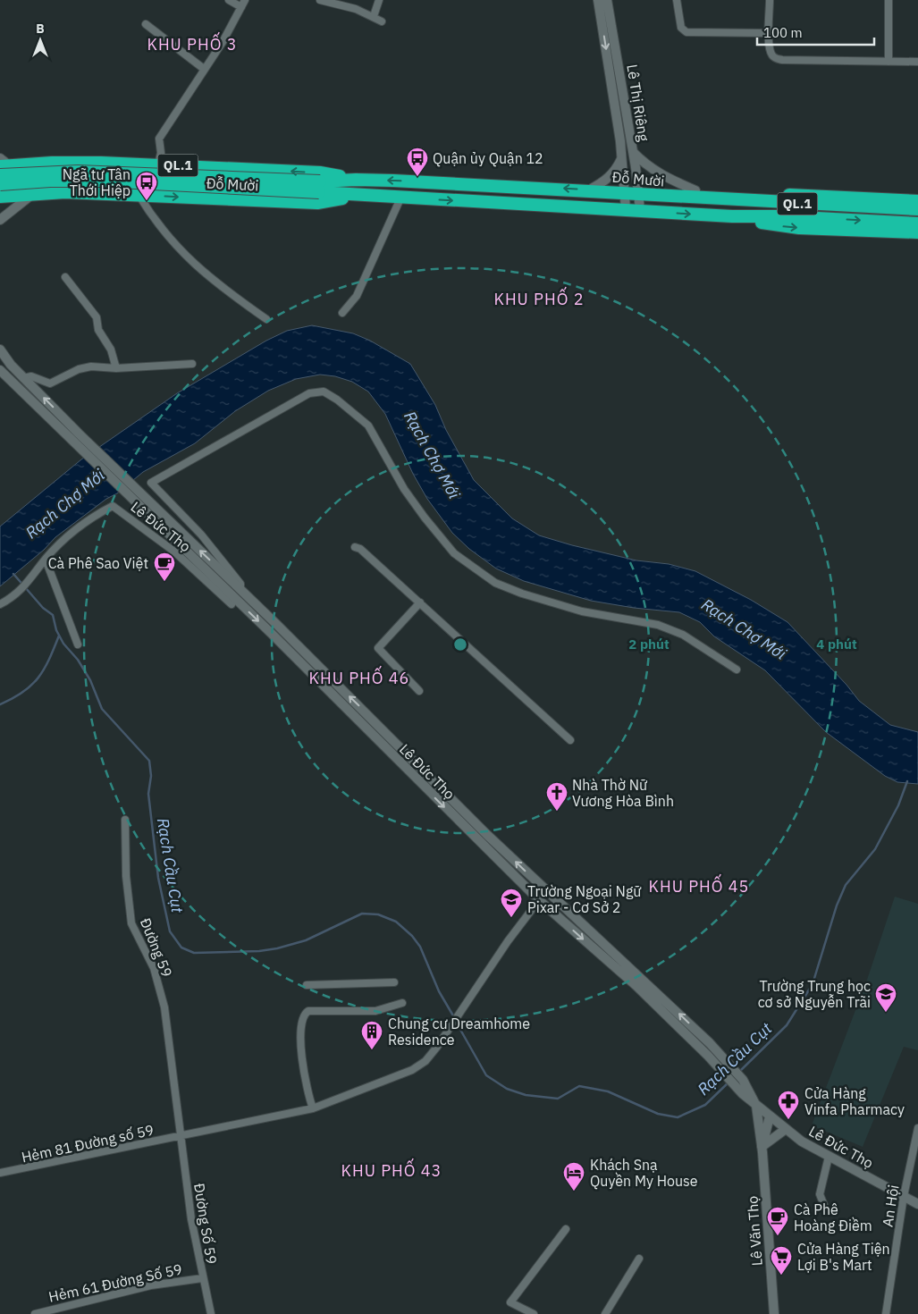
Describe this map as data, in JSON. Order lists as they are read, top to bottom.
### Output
{
  "streets": {
    "highway": ["QL.1", "Đỗ Mười"],
    "main road": ["Lê Thị Riêng", "Lê Đức Thọ", "Lê Văn Thọ"],
    "street": [
      "Đường 59",
      "Hẻm 81 Đường số 59",
      "An Hội",
      "Đường Số 59",
      "Hẻm 61 Đường Số 59"
    ]
  },
  "crossings": [
    ["Lê Thị Riêng", "Đỗ Mười"],
    ["QL.1", "Đỗ Mười"],
    ["Lê Đức Thọ", "Hẻm 81 Đường số 59"],
    ["Lê Đức Thọ", "An Hội"],
    ["Lê Đức Thọ", "Lê Văn Thọ"],
    ["Đường 59", "Hẻm 81 Đường số 59"],
    ["Đường 59", "Đường Số 59"],
    ["Hẻm 81 Đường số 59", "Đường Số 59"],
    ["Đường Số 59", "Hẻm 61 Đường Số 59"]
  ],
  "districts": [
    "KHU PHỐ 3",
    "KHU PHỐ 2",
    "KHU PHỐ 46",
    "KHU PHỐ 45",
    "KHU PHỐ 43"
  ],
  "water": ["Rạch Chợ Mới", "Rạch Cầu Cụt"],
  "places": {
    "bus stop": ["Quận ủy Quận 12", "Ngã tư Tân Thới Hiệp"],
    "cafe": ["Cà Phê Sao Việt", "Cà Phê Hoàng Điềm"],
    "church": ["Nhà Thờ Nữ Vương Hòa Bình"],
    "school or university": ["Trường Ngoại Ngữ Pixar - Cơ Sở 2", "Trường Trung học cơ sở Nguyễn Trãi"],
    "building": ["Chung cư Dreamhome Residence"],
    "pharmacy": ["Cửa Hàng Vinfa Pharmacy"],
    "hotel": ["Khách Snạ Quyền My House"],
    "supermarket": ["Cửa Hàng Tiện Lợi B's Mart"]
  },
  "scale_bar": "100 m",
  "north": "top",
  "rings": ["2 phút", "4 phút"]
}
